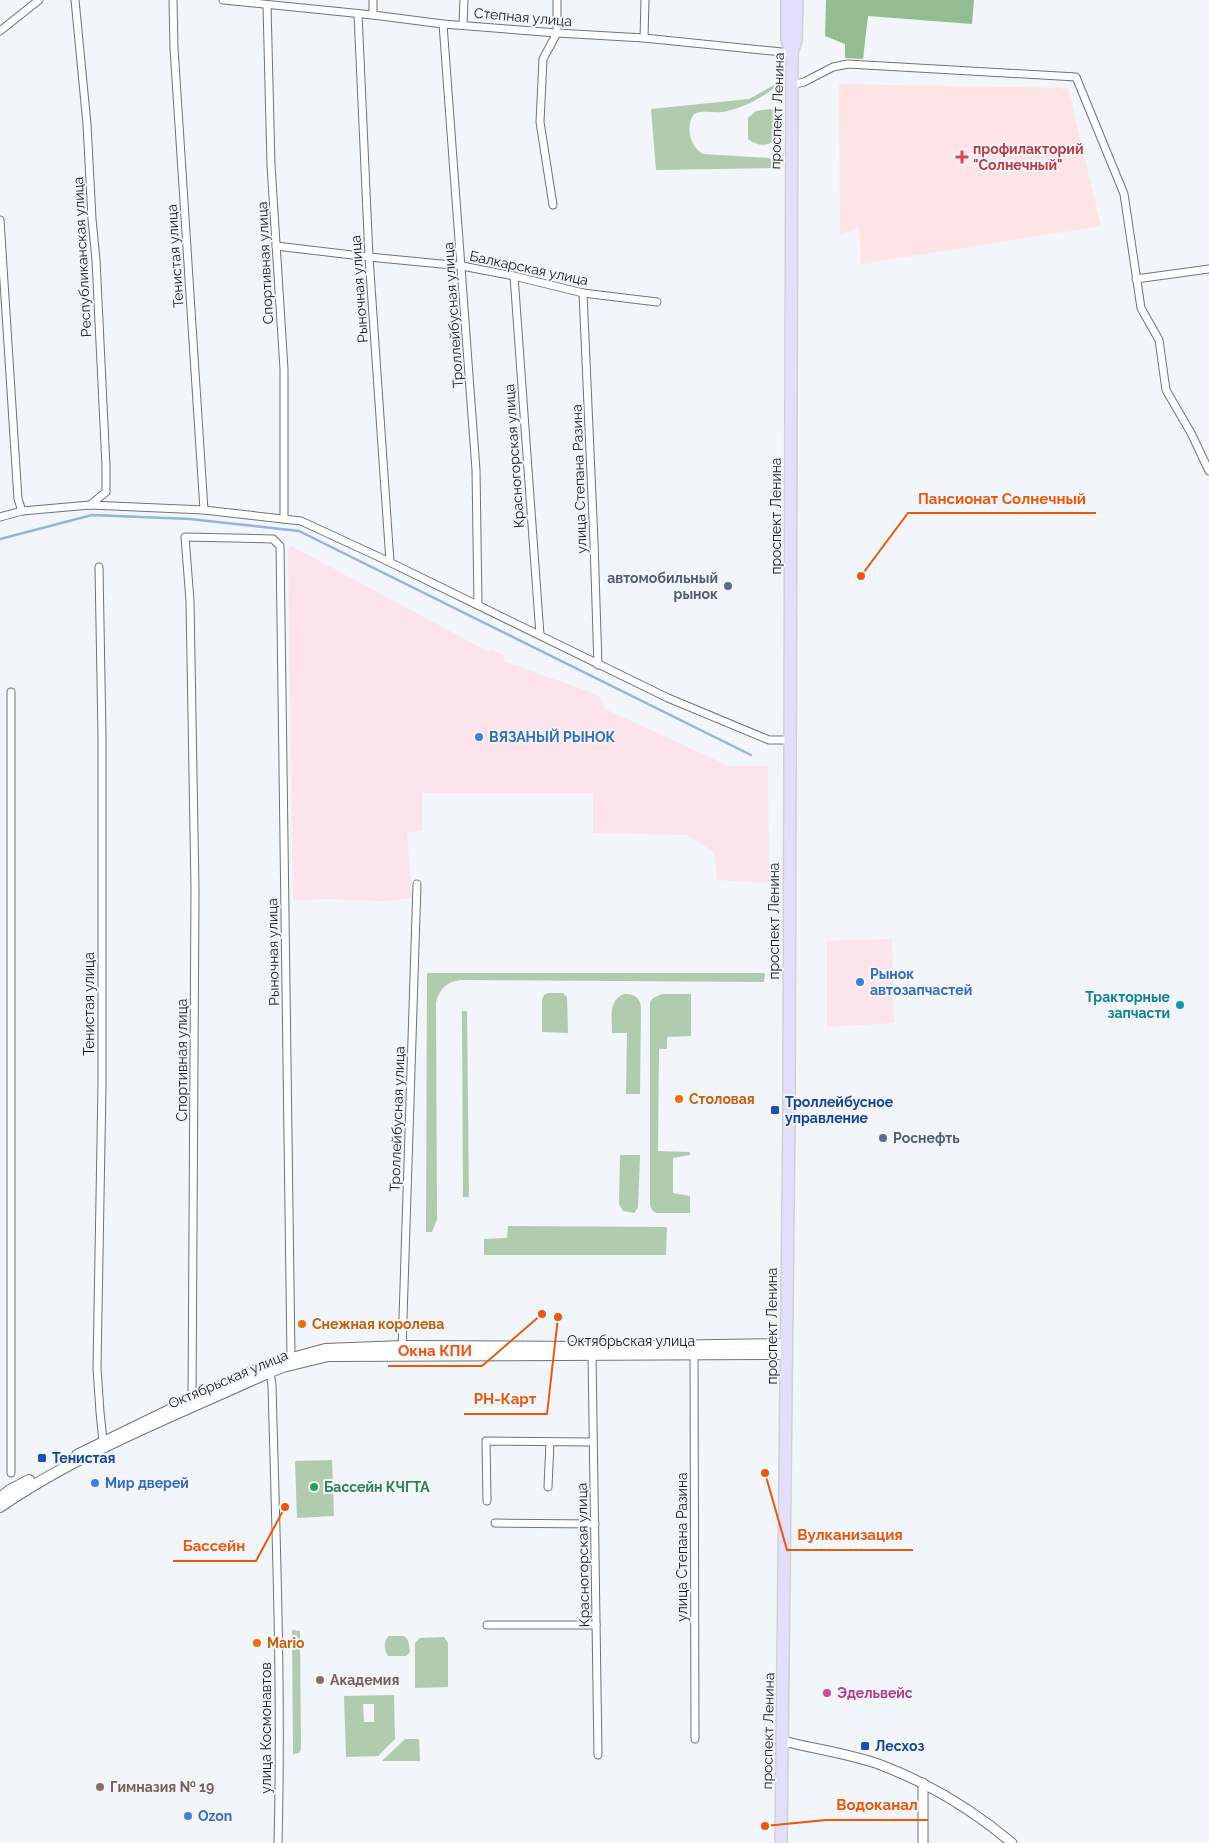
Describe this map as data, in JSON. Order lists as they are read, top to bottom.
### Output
{
  "streets": {
    "main road": ["проспект Ленина", "Октябрьская улица"],
    "street": [
      "Степная улица",
      "Тенистая улица",
      "Республиканская улица",
      "Спортивная улица",
      "Балкарская улица",
      "Рыночная улица",
      "Троллейбусная улица",
      "Красногорская улица",
      "улица Степана Разина",
      "улица Космонавтов"
    ]
  },
  "crossings": [
    ["Степная улица", "проспект Ленина"],
    ["Степная улица", "Спортивная улица"],
    ["Степная улица", "Рыночная улица"],
    ["Степная улица", "Троллейбусная улица"],
    ["проспект Ленина", "Октябрьская улица"],
    ["Тенистая улица", "Октябрьская улица"],
    ["Спортивная улица", "Балкарская улица"],
    ["Спортивная улица", "Рыночная улица"],
    ["Спортивная улица", "Октябрьская улица"],
    ["Балкарская улица", "Рыночная улица"],
    ["Балкарская улица", "Троллейбусная улица"],
    ["Балкарская улица", "Красногорская улица"],
    ["Балкарская улица", "улица Степана Разина"],
    ["Рыночная улица", "Октябрьская улица"],
    ["Троллейбусная улица", "Октябрьская улица"],
    ["Красногорская улица", "Октябрьская улица"],
    ["улица Степана Разина", "Октябрьская улица"],
    ["Октябрьская улица", "улица Космонавтов"]
  ],
  "places": {
    "health": ["профилакторий \"Солнечный\""],
    "other": [
      "Пансионат Солнечный",
      "автомобильный рынок",
      "ВЯЗАНЫЙ РЫНОК",
      "Рынок автозапчастей",
      "Тракторные запчасти",
      "Столовая",
      "Роснефть",
      "Окна КПИ",
      "РН-Карт",
      "Снежная королева",
      "Вулканизация",
      "Мир дверей",
      "Бассейн КЧГТА",
      "Бассейн",
      "Mario",
      "Академия",
      "Эдельвейс",
      "Гимназия № 19",
      "Ozon",
      "Водоканал"
    ],
    "transit": ["Троллейбусное управление", "Тенистая", "Лесхоз"]
  }
}
